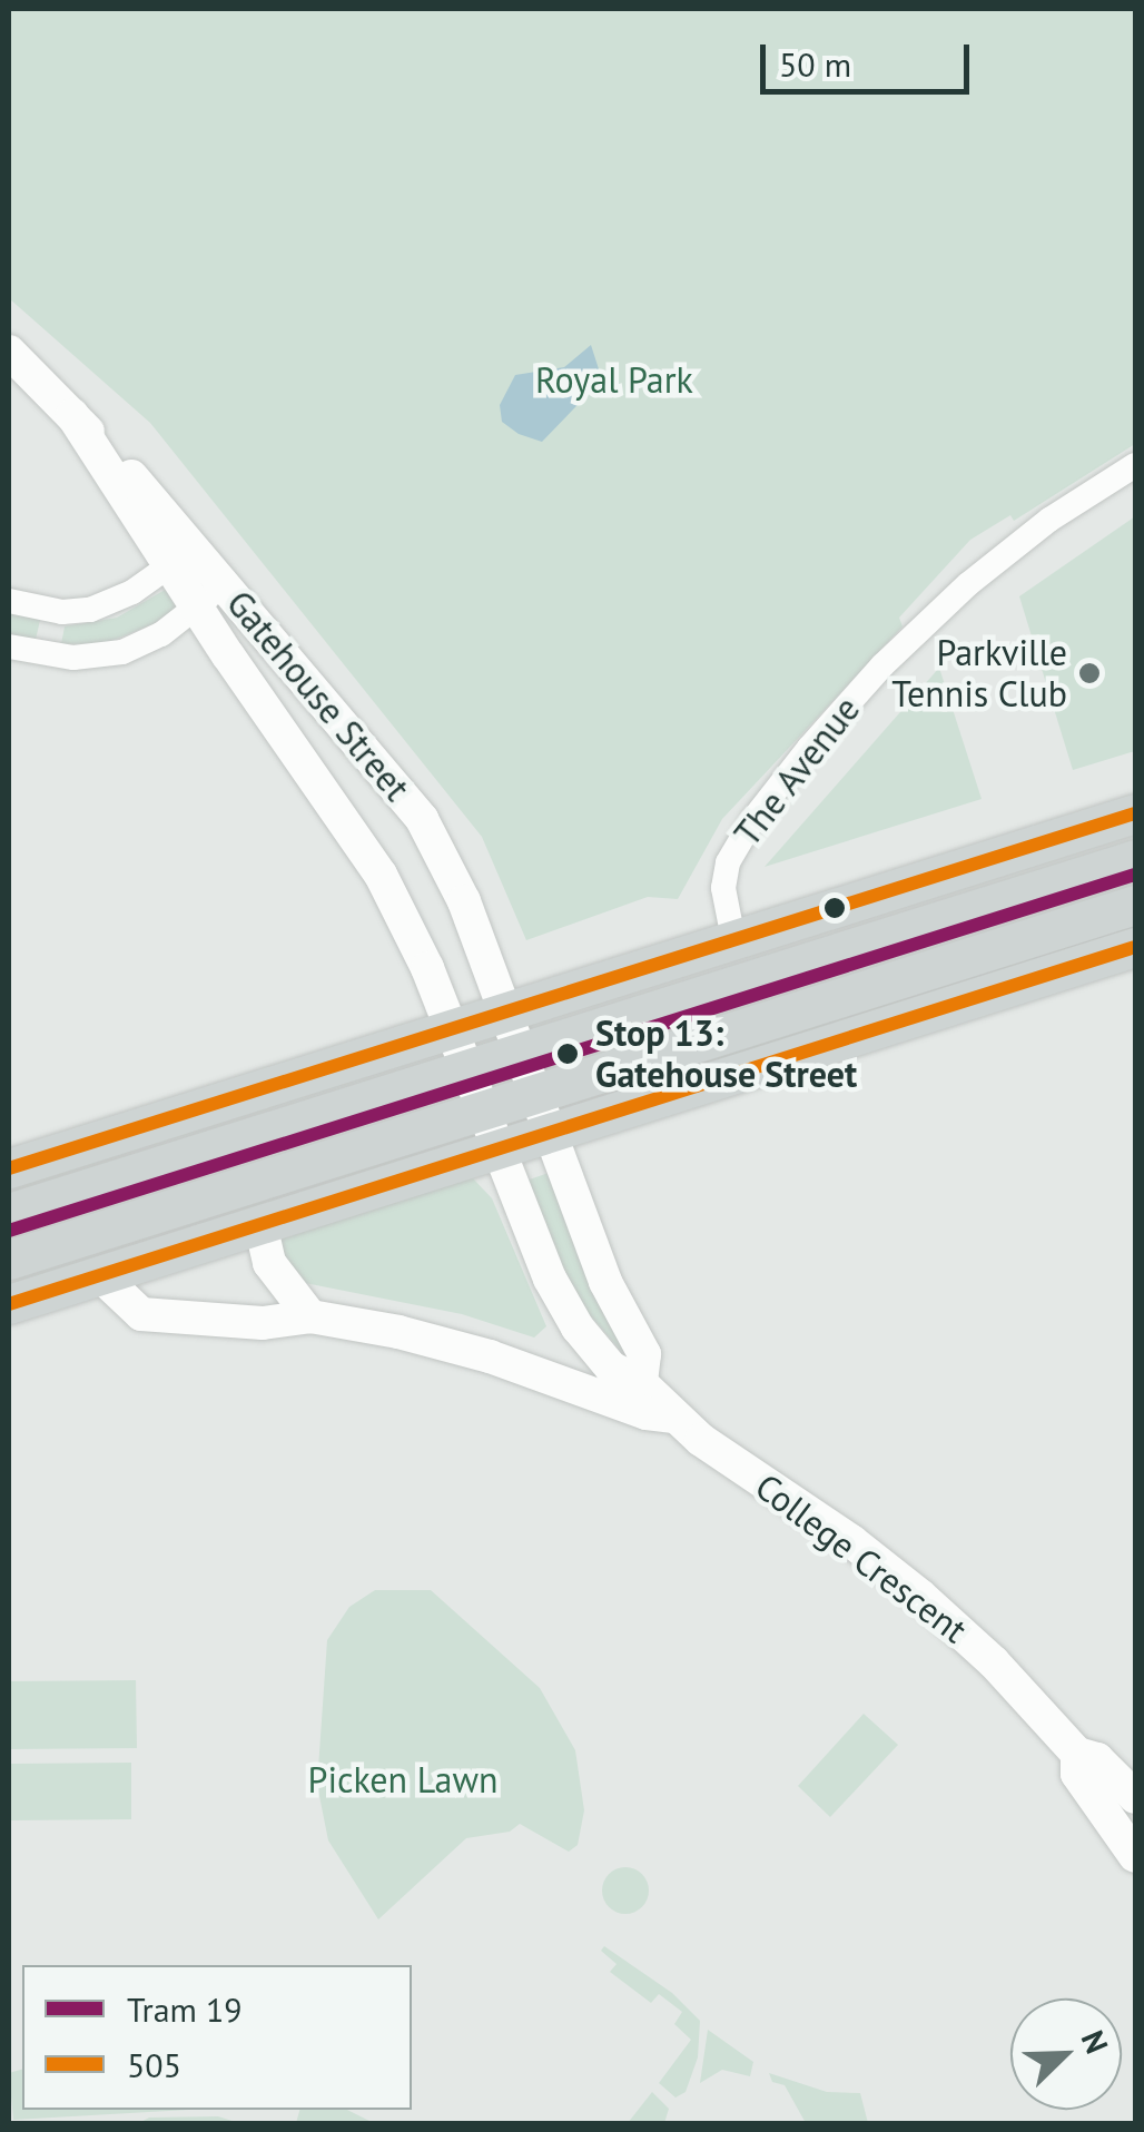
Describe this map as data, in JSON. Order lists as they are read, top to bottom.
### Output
{
  "streets": {
    "main road": ["Gatehouse Street", "College Crescent"],
    "street": ["The Avenue"]
  },
  "crossings": [
    ["Gatehouse Street", "College Crescent"]
  ],
  "parks": ["Royal Park", "Picken Lawn"],
  "places": ["Parkville Tennis Club", "Stop 13: Gatehouse Street"],
  "lines": ["transit line 505", "tram line 19"],
  "legend": ["Tram 19", "505"],
  "scale_bar": "50 m",
  "north": "top right"
}
